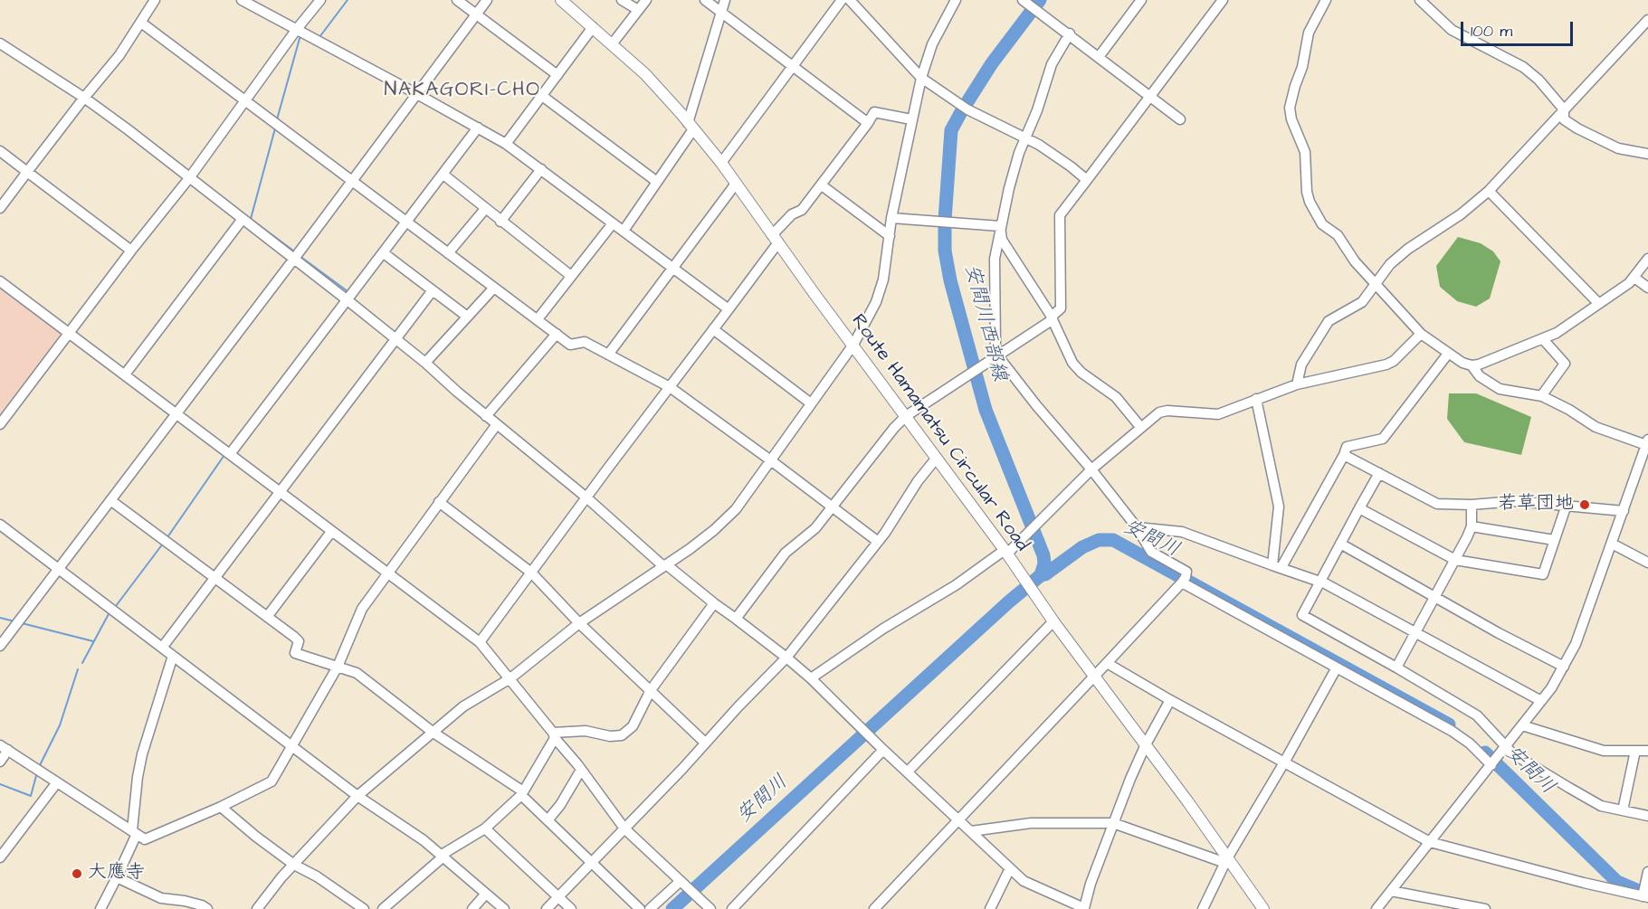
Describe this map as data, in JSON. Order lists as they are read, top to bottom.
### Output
{
  "streets": {
    "main road": ["Route Hamamatsu Circular Road"]
  },
  "districts": ["NAKAGORI-CHO"],
  "water": ["安間川西部線", "安間川"],
  "places": ["若草団地", "大應寺"],
  "scale_bar": "100 m"
}
